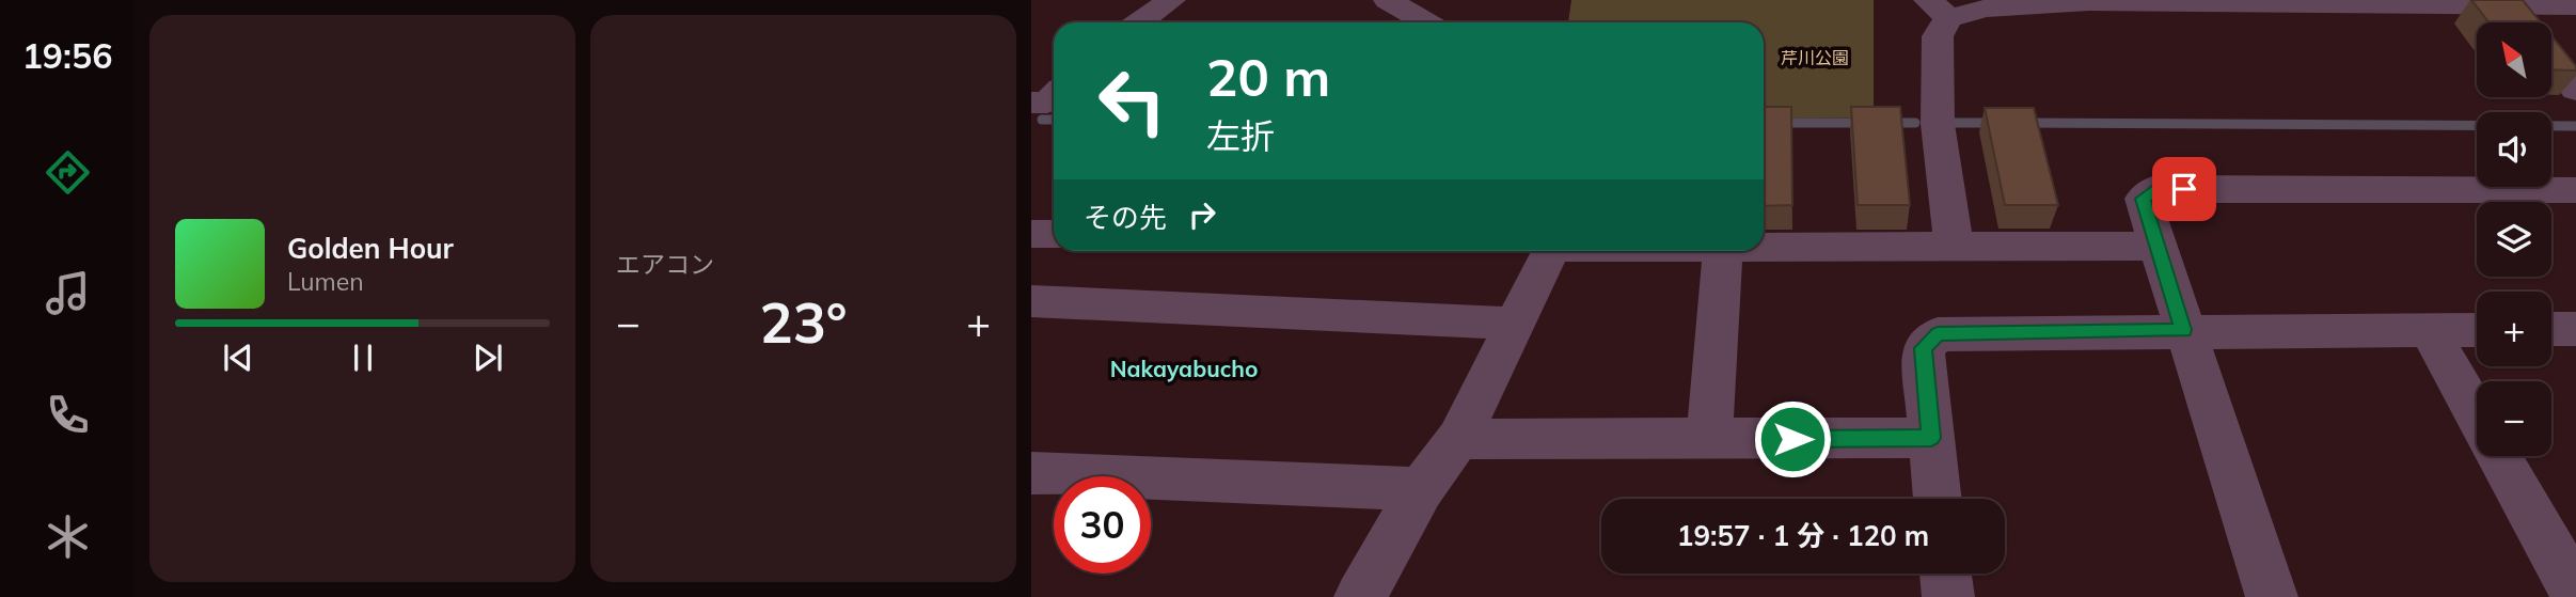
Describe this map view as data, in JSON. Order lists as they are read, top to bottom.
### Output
{
  "districts": ["Nakayabucho"],
  "parks": ["芹川公園"],
  "north": "top left",
  "page": {
    "tabs": "19:56",
    "tile": "エアコン",
    "map_buttons": ["+", "−"],
    "turn": ["20 m", "左折"],
    "then": "その先",
    "song": ["Golden Hour", "Lumen"],
    "heat": ["−", "23°", "+"],
    "limit": "30",
    "trip": "19:57 · 1 分 · 120 m"
  }
}
